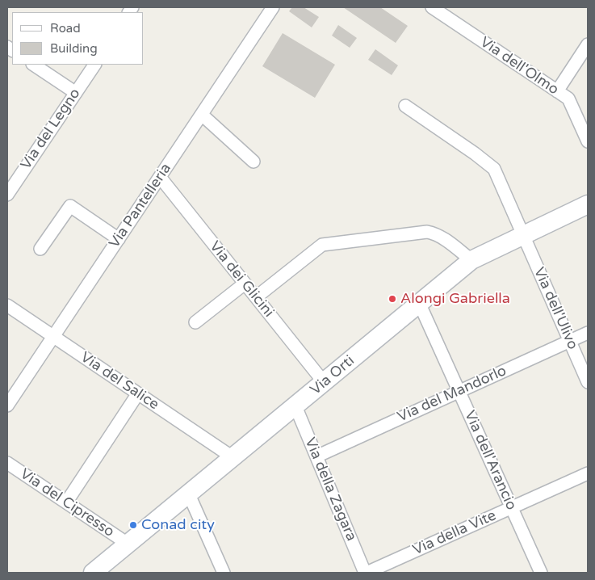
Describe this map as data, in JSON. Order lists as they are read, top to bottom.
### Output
{
  "streets": {
    "street": [
      "Via dell'Olmo",
      "Via del Legno",
      "Via Pantelleria",
      "Via dei Glicini",
      "Via dell'Ulivo",
      "Via Orti",
      "Via del Salice",
      "Via del Mandorlo",
      "Via dell'Arancio",
      "Via della Zagara",
      "Via del Cipresso",
      "Via della Vite"
    ]
  },
  "crossings": [
    ["Via Pantelleria", "Via dei Glicini"],
    ["Via Pantelleria", "Via del Salice"],
    ["Via dei Glicini", "Via Orti"],
    ["Via dell'Ulivo", "Via Orti"],
    ["Via dell'Ulivo", "Via del Mandorlo"],
    ["Via Orti", "Via del Salice"],
    ["Via Orti", "Via dell'Arancio"],
    ["Via Orti", "Via della Zagara"],
    ["Via Orti", "Via del Cipresso"],
    ["Via del Mandorlo", "Via dell'Arancio"],
    ["Via del Mandorlo", "Via della Zagara"],
    ["Via dell'Arancio", "Via della Vite"],
    ["Via della Zagara", "Via della Vite"]
  ],
  "places": ["Alongi Gabriella", "Conad city"],
  "legend": ["Road", "Building"]
}
